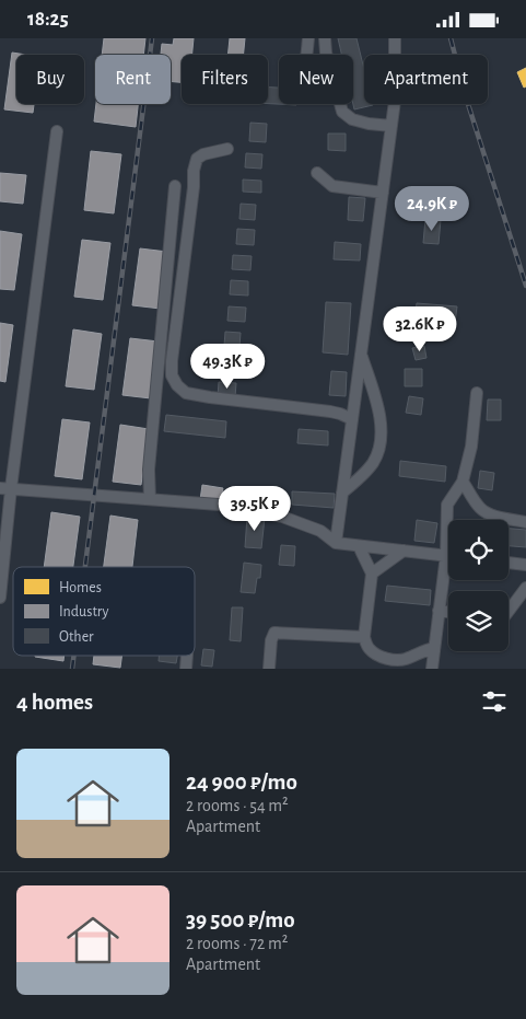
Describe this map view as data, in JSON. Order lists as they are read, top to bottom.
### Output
{
  "legend": ["Homes", "Industry", "Other"],
  "page": {
    "status": "18:25",
    "chip": [
      "Buy",
      "Rent",
      "Filters",
      "New",
      "Apartment"
    ],
    "price": [
      "24.9K ₽",
      "32.6K ₽",
      "49.3K ₽",
      "39.5K ₽"
    ],
    "heading": "4 homes",
    "list": [
      {
        "name": "24 900 ₽/mo",
        "note": "2 rooms · 54 m² · Apartment"
      },
      {
        "name": "39 500 ₽/mo",
        "note": "2 rooms · 72 m² · Apartment"
      }
    ]
  }
}
